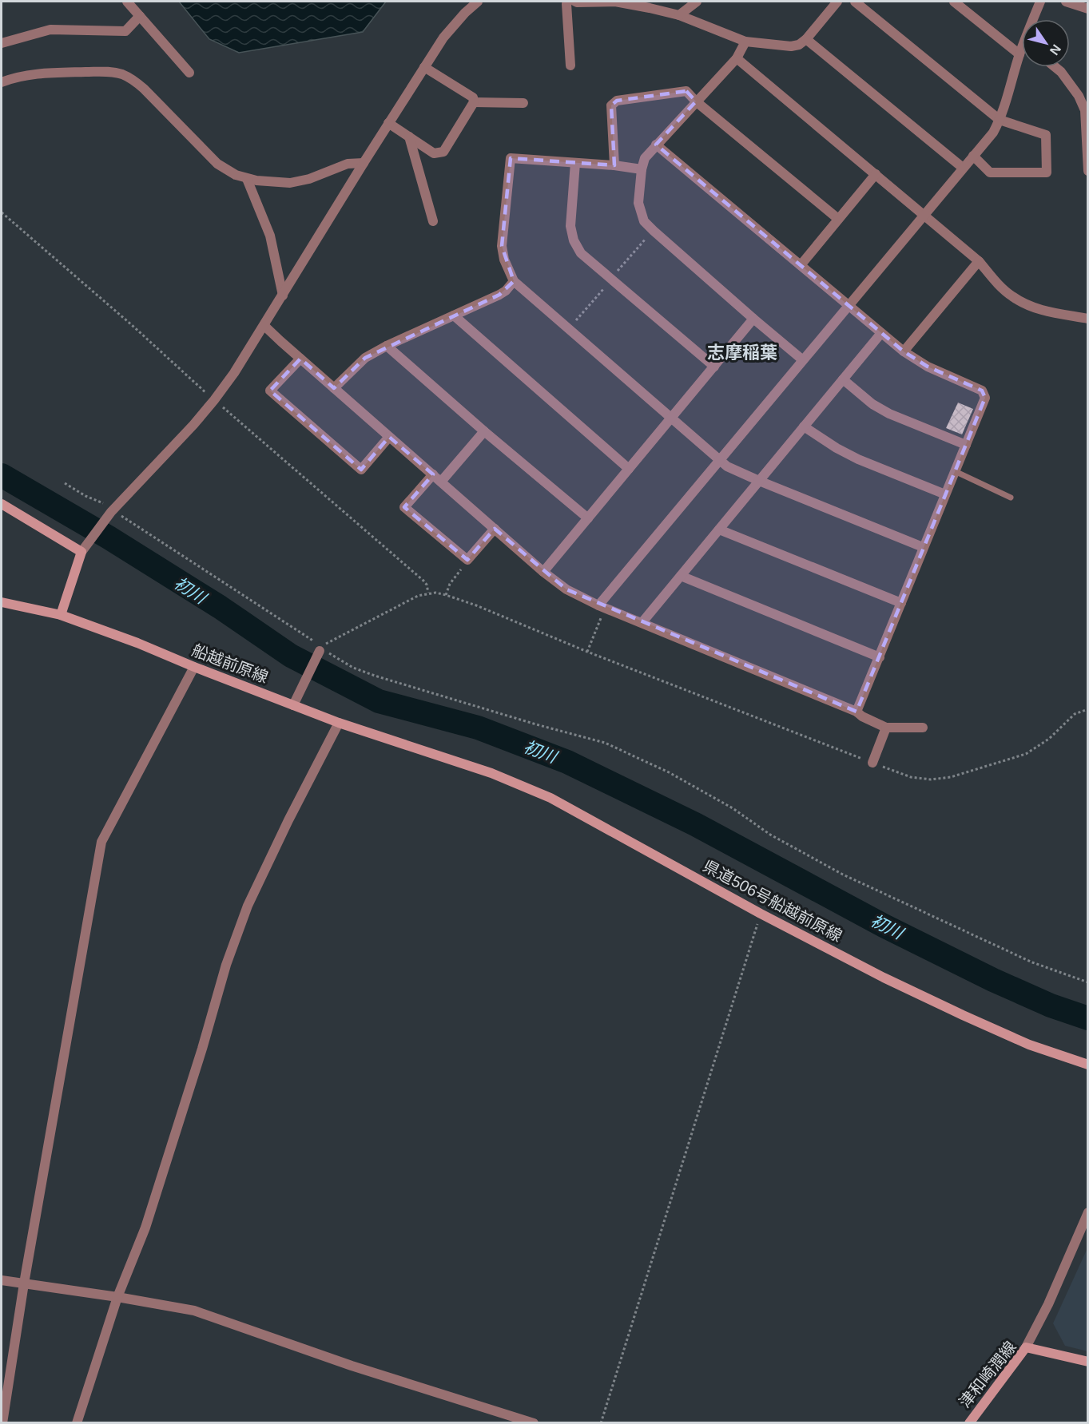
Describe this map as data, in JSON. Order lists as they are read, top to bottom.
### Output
{
  "streets": {
    "main road": ["船越前原線", "県道506号船越前原線", "津和崎潤線"]
  },
  "crossings": [
    ["船越前原線", "県道506号船越前原線"]
  ],
  "districts": ["志摩稲葉"],
  "water": ["初川"],
  "north": "bottom right"
}
